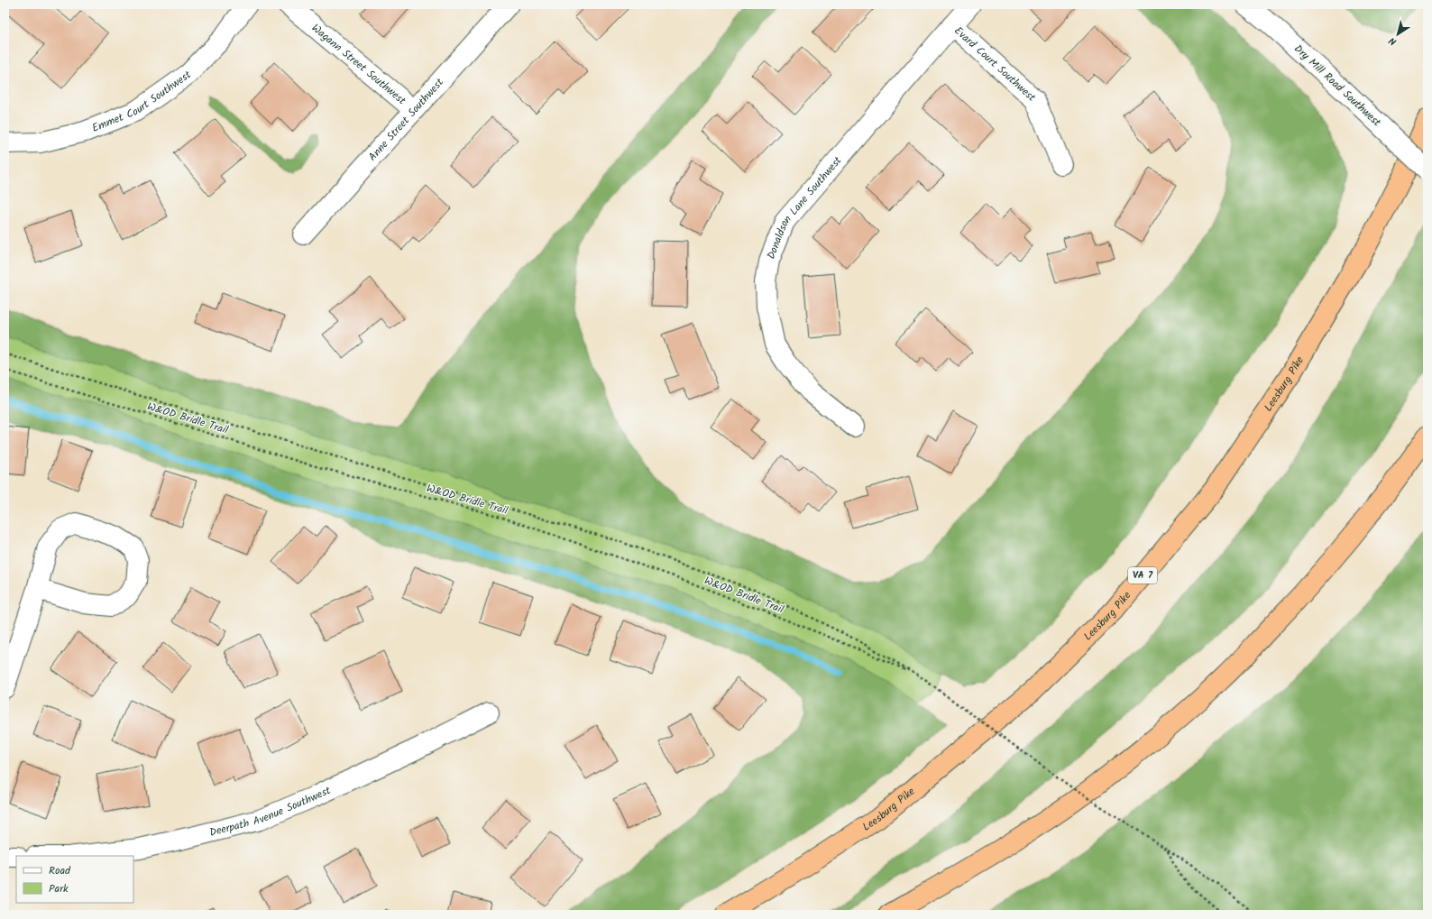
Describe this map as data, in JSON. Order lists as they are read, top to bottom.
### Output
{
  "streets": {
    "highway": ["Leesburg Pike", "VA 7"],
    "street": [
      "Wagann Street Southwest",
      "Evard Court Southwest",
      "Dry Mill Road Southwest",
      "Emmet Court Southwest",
      "Anne Street Southwest",
      "Donaldson Lane Southwest",
      "Deerpath Avenue Southwest"
    ],
    "path": ["W&OD Bridle Trail"]
  },
  "crossings": [
    ["Wagann Street Southwest", "Anne Street Southwest"],
    ["Evard Court Southwest", "Donaldson Lane Southwest"]
  ],
  "legend": ["Road", "Park"],
  "north": "bottom left"
}
